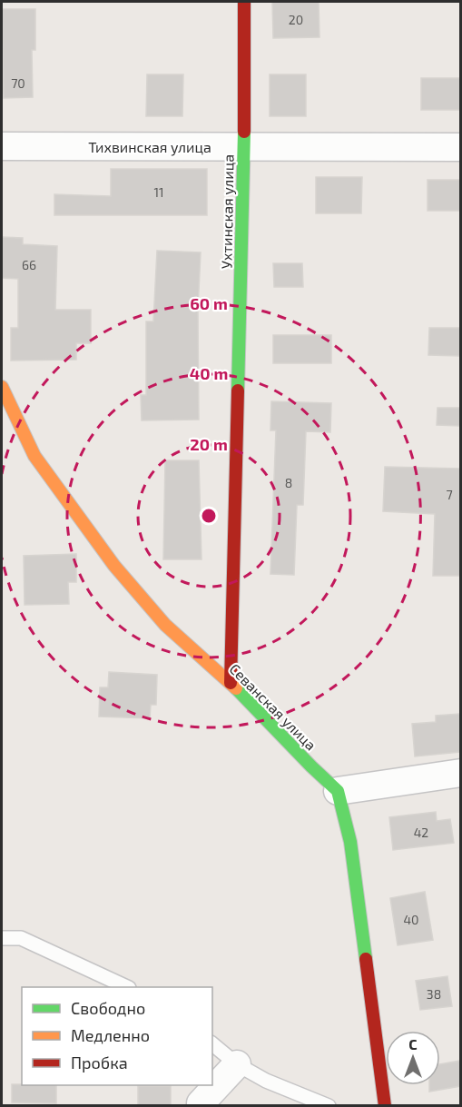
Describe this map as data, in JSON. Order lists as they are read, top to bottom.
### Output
{
  "streets": {
    "street": ["Тихвинская улица", "Ухтинская улица", "Севанская улица"]
  },
  "crossings": [
    ["Тихвинская улица", "Ухтинская улица"],
    ["Ухтинская улица", "Севанская улица"]
  ],
  "house_numbers": [
    "20",
    "70",
    "11",
    "66",
    "8",
    "7",
    "42",
    "40",
    "38"
  ],
  "legend": ["Свободно", "Медленно", "Пробка"],
  "north": "top",
  "rings": ["60 m", "40 m", "20 m"]
}
